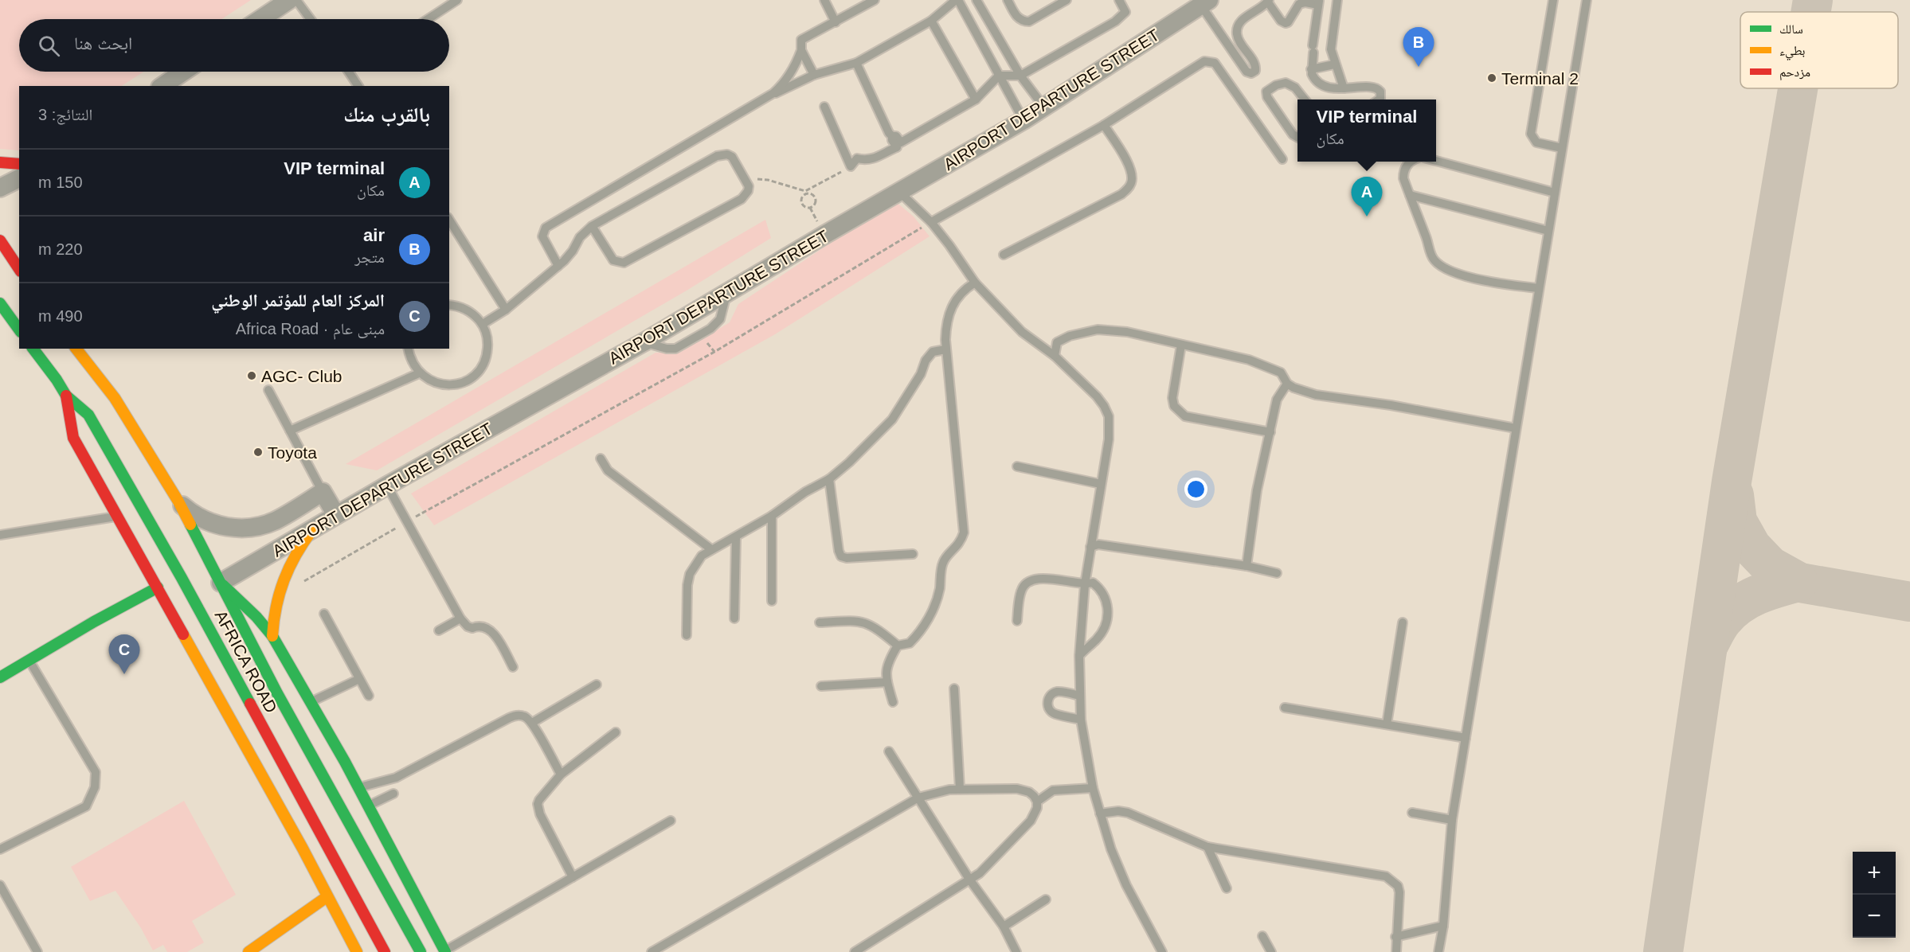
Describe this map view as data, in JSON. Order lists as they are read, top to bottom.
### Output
{
  "streets": {
    "main road": ["AFRICA ROAD"],
    "street": ["AIRPORT DEPARTURE STREET"]
  },
  "crossings": [
    ["AIRPORT DEPARTURE STREET", "AFRICA ROAD"]
  ],
  "places": ["Terminal 2", "AGC- Club", "Toyota"],
  "legend": ["سالك", "بطيء", "مزدحم"],
  "page": {
    "search": "ابحث هنا",
    "pins": ["B", "A", "C"],
    "heading": ["بالقرب منك", "النتائج: 3"],
    "popup": ["VIP terminal", "مكان"],
    "list": [
      {
        "mark": "A",
        "name": "VIP terminal",
        "note": "مكان",
        "value": "150 m"
      },
      {
        "mark": "B",
        "name": "air",
        "note": "متجر",
        "value": "220 m"
      },
      {
        "mark": "C",
        "name": "المركز العام للمؤتمر الوطني",
        "note": "مبنى عام · Africa Road",
        "value": "490 m"
      }
    ],
    "map_buttons": ["+", "−"]
  }
}
